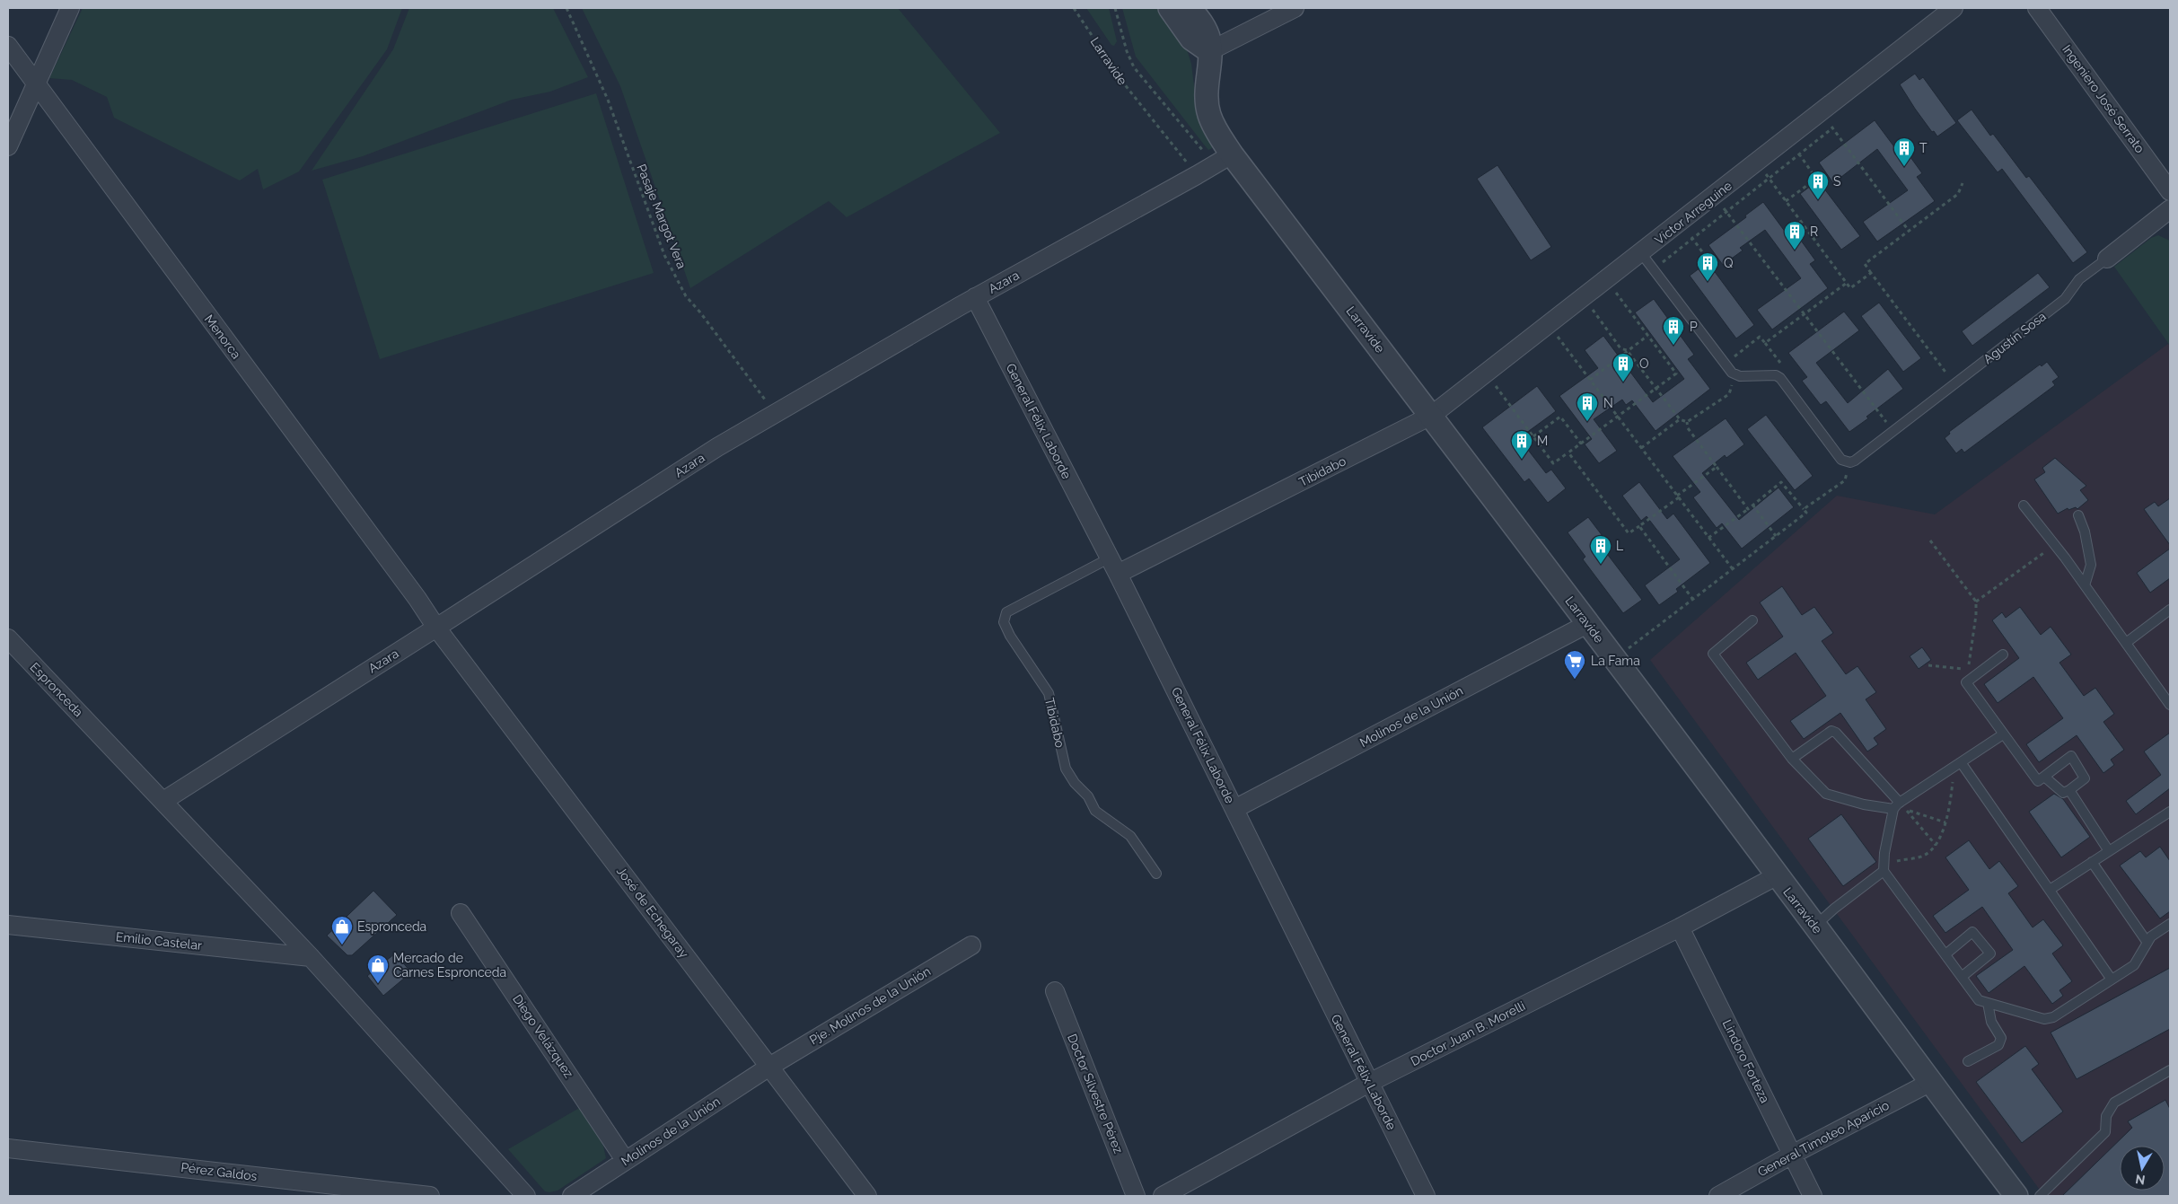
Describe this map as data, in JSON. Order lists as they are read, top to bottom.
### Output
{
  "streets": {
    "street": [
      "Larravide",
      "Ingeniero José Serrato",
      "Víctor Arreguine",
      "Azara",
      "Menorca",
      "Agustín Sosa",
      "General Félix Laborde",
      "Tibidabo",
      "Espronceda",
      "Molinos de la Unión",
      "José de Echegaray",
      "Emilio Castelar",
      "Pje. Molinos de la Unión",
      "Doctor Juan B. Morelli",
      "Diego Velázquez",
      "Lindoro Forteza",
      "Doctor Silvestre Pérez",
      "General Timoteo Aparicio",
      "Pérez Galdos"
    ],
    "path": ["Pasaje Margot Vera"]
  },
  "crossings": [
    ["Larravide", "Víctor Arreguine"],
    ["Larravide", "Azara"],
    ["Larravide", "Tibidabo"],
    ["Larravide", "Molinos de la Unión"],
    ["Larravide", "Doctor Juan B. Morelli"],
    ["Larravide", "General Timoteo Aparicio"],
    ["Víctor Arreguine", "Tibidabo"],
    ["Pasaje Margot Vera", "Azara"],
    ["Azara", "Menorca"],
    ["Azara", "General Félix Laborde"],
    ["Azara", "Espronceda"],
    ["Azara", "José de Echegaray"],
    ["Menorca", "José de Echegaray"],
    ["General Félix Laborde", "Tibidabo"],
    ["General Félix Laborde", "Molinos de la Unión"],
    ["General Félix Laborde", "Doctor Juan B. Morelli"],
    ["Espronceda", "Emilio Castelar"],
    ["Molinos de la Unión", "José de Echegaray"],
    ["Molinos de la Unión", "Pje. Molinos de la Unión"],
    ["Molinos de la Unión", "Diego Velázquez"],
    ["José de Echegaray", "Pje. Molinos de la Unión"],
    ["Doctor Juan B. Morelli", "Lindoro Forteza"],
    ["Lindoro Forteza", "General Timoteo Aparicio"]
  ],
  "places": {
    "building": [
      "T",
      "S",
      "R",
      "Q",
      "P",
      "O",
      "N",
      "M",
      "L"
    ],
    "supermarket": ["La Fama"],
    "shop": ["Espronceda", "Mercado de Carnes Espronceda"]
  },
  "north": "bottom"
}
